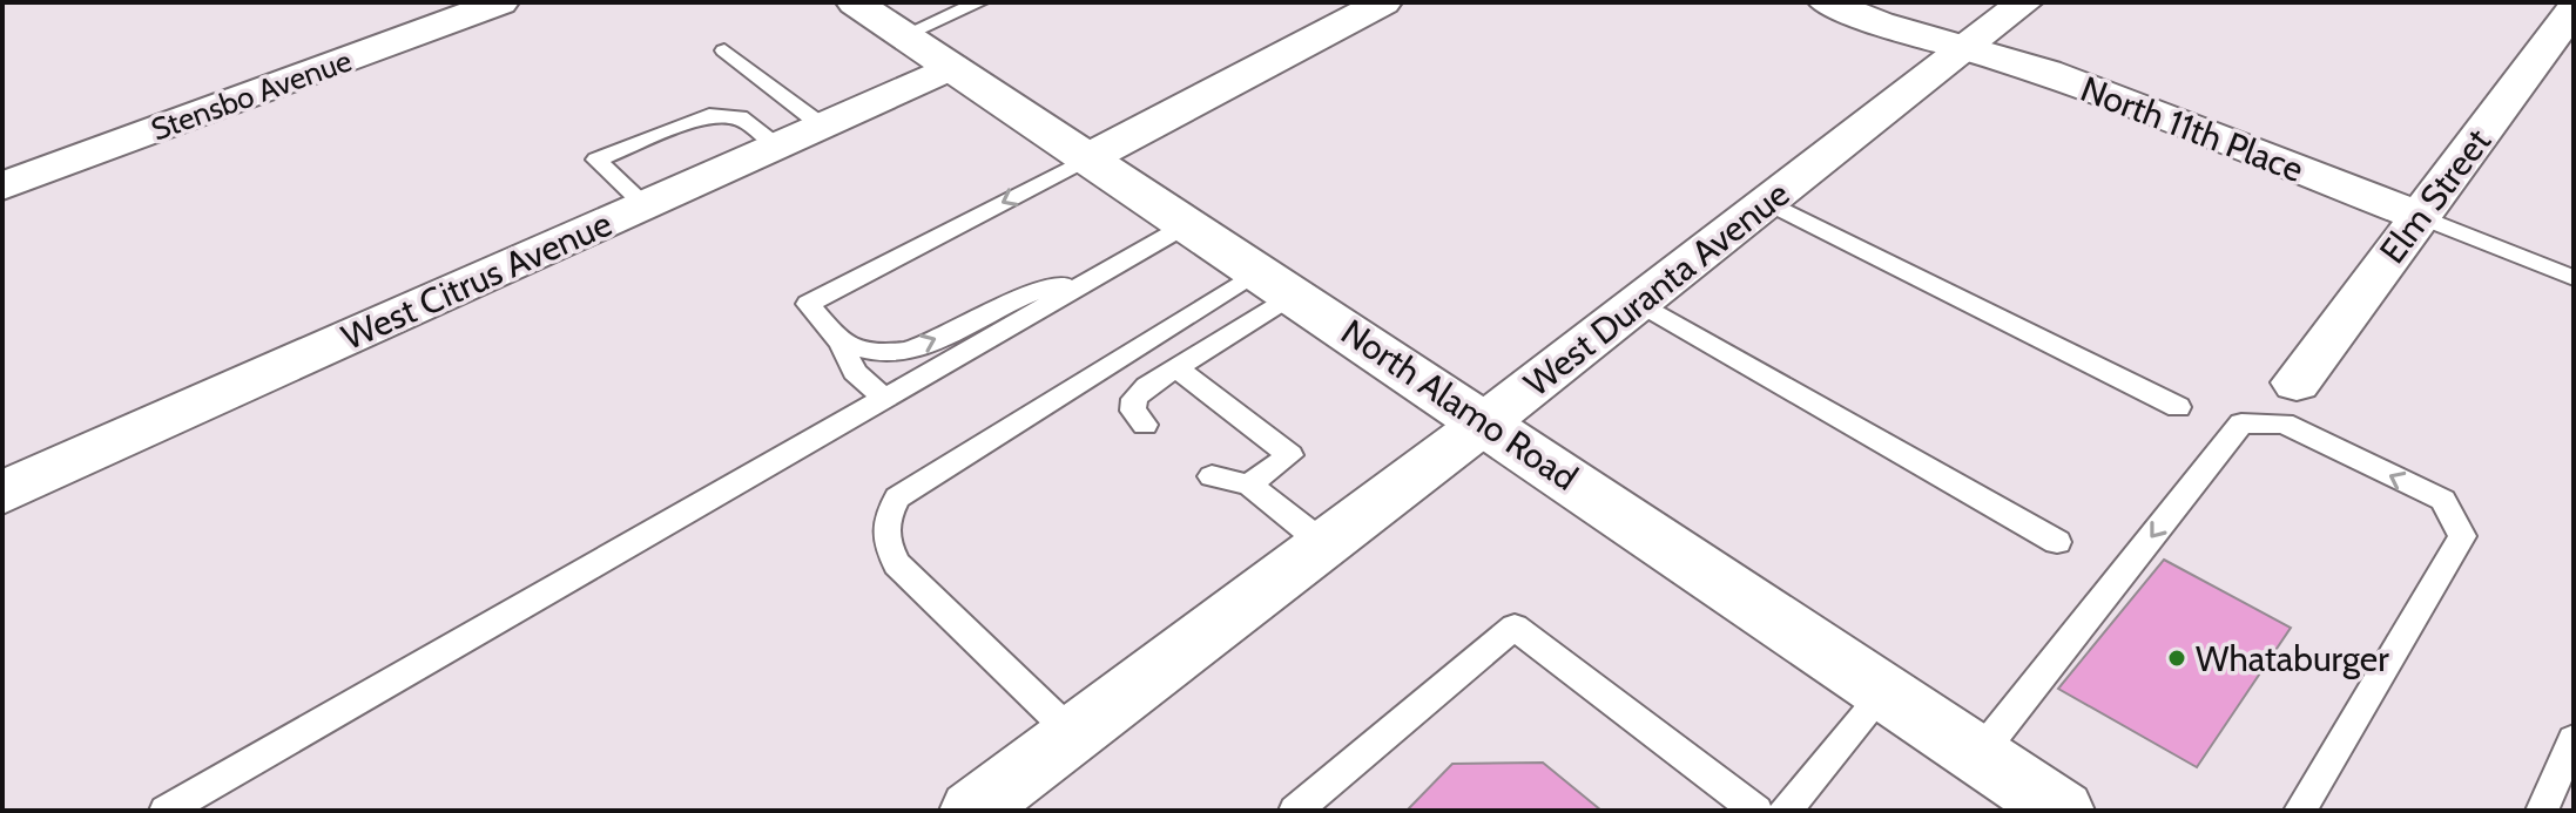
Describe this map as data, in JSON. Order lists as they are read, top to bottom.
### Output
{
  "streets": {
    "street": [
      "Stensbo Avenue",
      "North 11th Place",
      "Elm Street",
      "West Citrus Avenue",
      "West Duranta Avenue",
      "North Alamo Road"
    ]
  },
  "crossings": [
    ["North 11th Place", "Elm Street"],
    ["North 11th Place", "West Duranta Avenue"],
    ["West Citrus Avenue", "North Alamo Road"],
    ["West Duranta Avenue", "North Alamo Road"]
  ],
  "places": ["Whataburger"]
}
